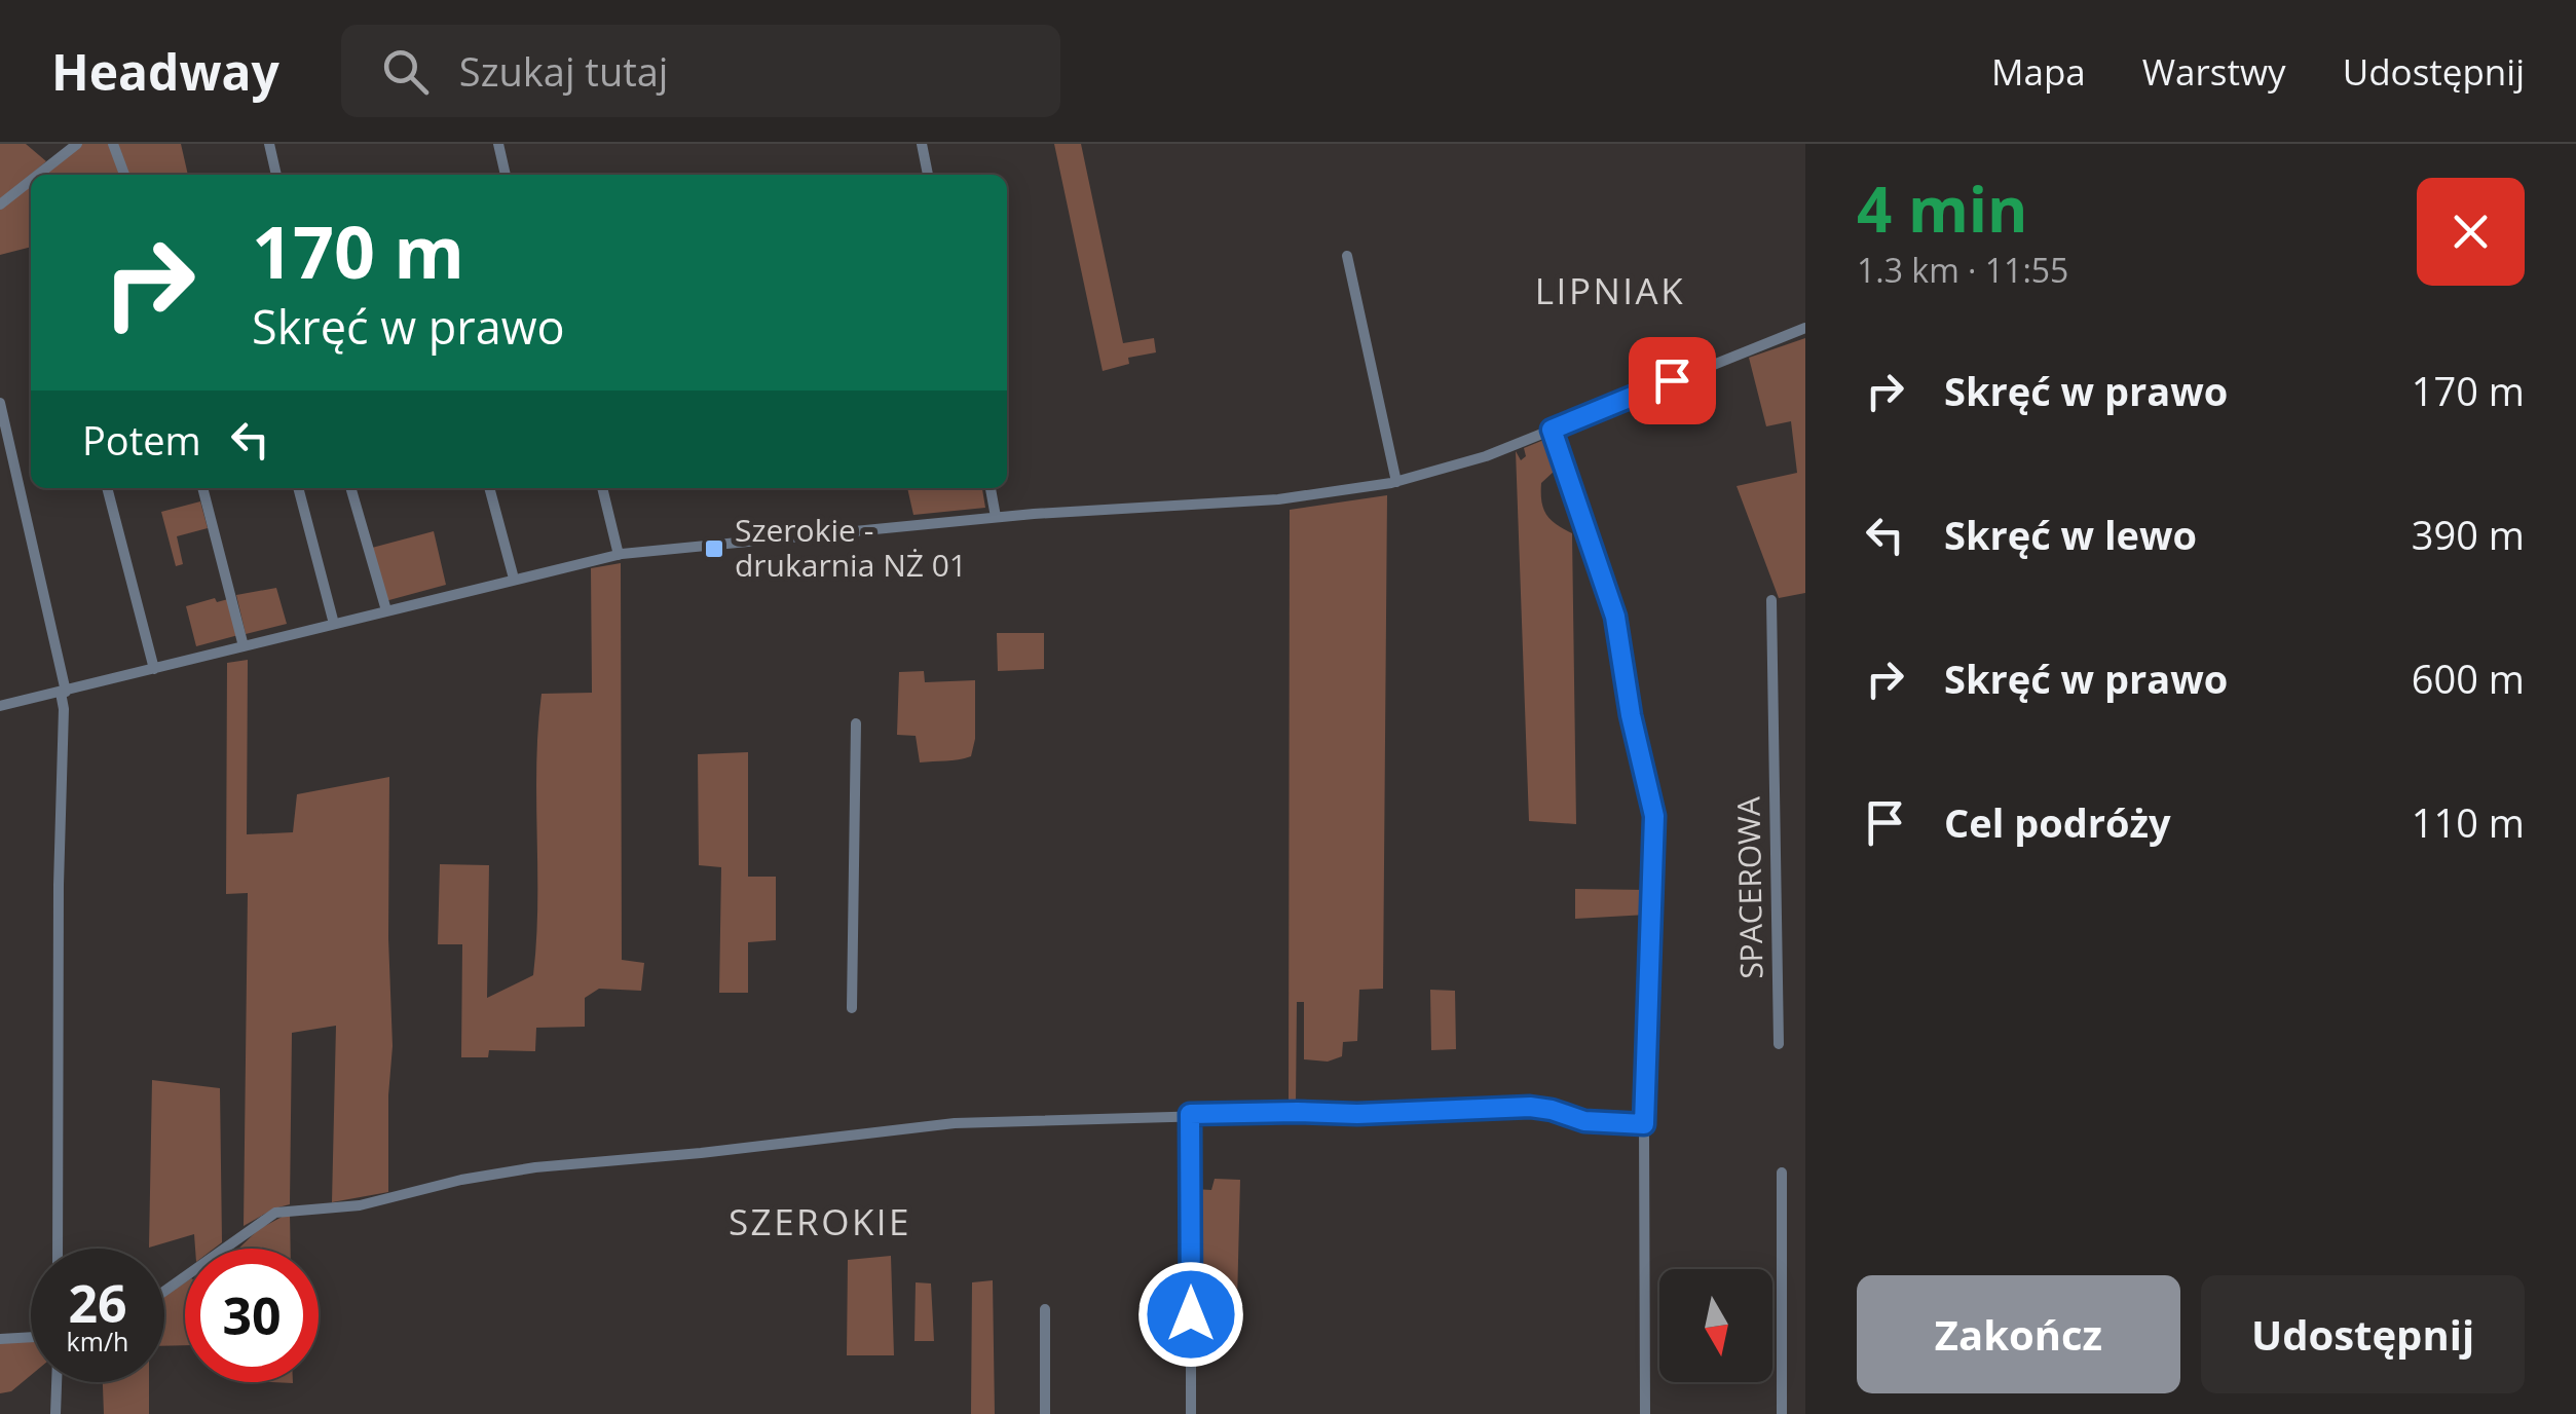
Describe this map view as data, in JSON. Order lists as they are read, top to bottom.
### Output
{
  "streets": {
    "street": ["SPACEROWA"]
  },
  "districts": ["LIPNIAK", "SZEROKIE"],
  "places": {
    "transit": ["Szerokie - drukarnia NŻ 01"]
  },
  "north": "bottom",
  "page": {
    "header": "Headway",
    "search": "Szukaj tutaj",
    "nav": ["Mapa", "Warstwy", "Udostępnij"],
    "heading": ["4 min", "1.3 km · 11:55"],
    "turn": ["170 m", "Skręć w prawo"],
    "list": [
      {
        "name": "Skręć w prawo",
        "value": "170 m"
      },
      {
        "name": "Skręć w lewo",
        "value": "390 m"
      },
      {
        "name": "Skręć w prawo",
        "value": "600 m"
      },
      {
        "name": "Cel podróży",
        "value": "110 m"
      }
    ],
    "then": "Potem",
    "speed": "26 km/h",
    "limit": "30",
    "buttons": ["Zakończ", "Udostępnij"]
  }
}
